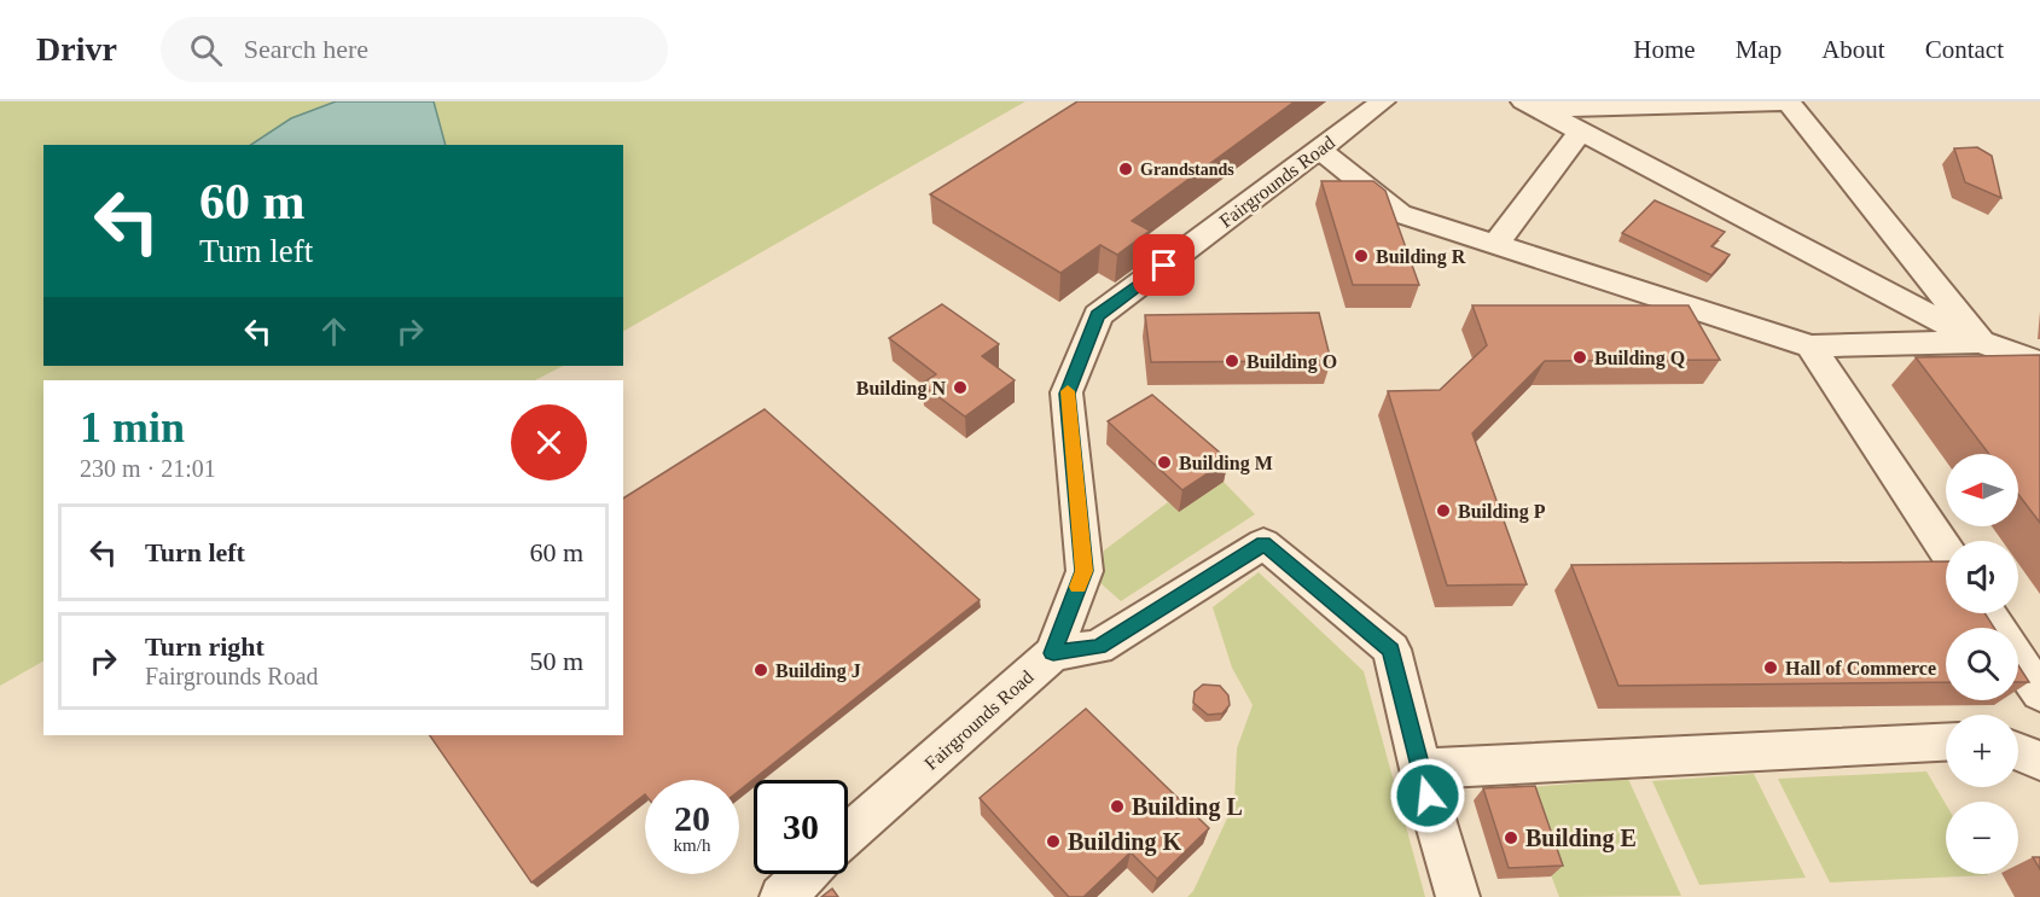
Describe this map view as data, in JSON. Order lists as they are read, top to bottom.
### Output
{
  "streets": {
    "street": ["Fairgrounds Road"]
  },
  "places": [
    "Grandstands",
    "Building R",
    "Building Q",
    "Building O",
    "Building N",
    "Building M",
    "Building P",
    "Hall of Commerce",
    "Building J",
    "Building L",
    "Building E",
    "Building K"
  ],
  "north": "left",
  "page": {
    "header": "Drivr",
    "search": "Search here",
    "nav": [
      "Home",
      "Map",
      "About",
      "Contact"
    ],
    "turn": ["60 m", "Turn left"],
    "heading": ["1 min", "230 m · 21:01"],
    "map_buttons": ["+", "−"],
    "list": [
      {
        "name": "Turn left",
        "value": "60 m"
      },
      {
        "name": "Turn right",
        "note": "Fairgrounds Road",
        "value": "50 m"
      }
    ],
    "speed": "20 km/h",
    "limit": "30"
  }
}
